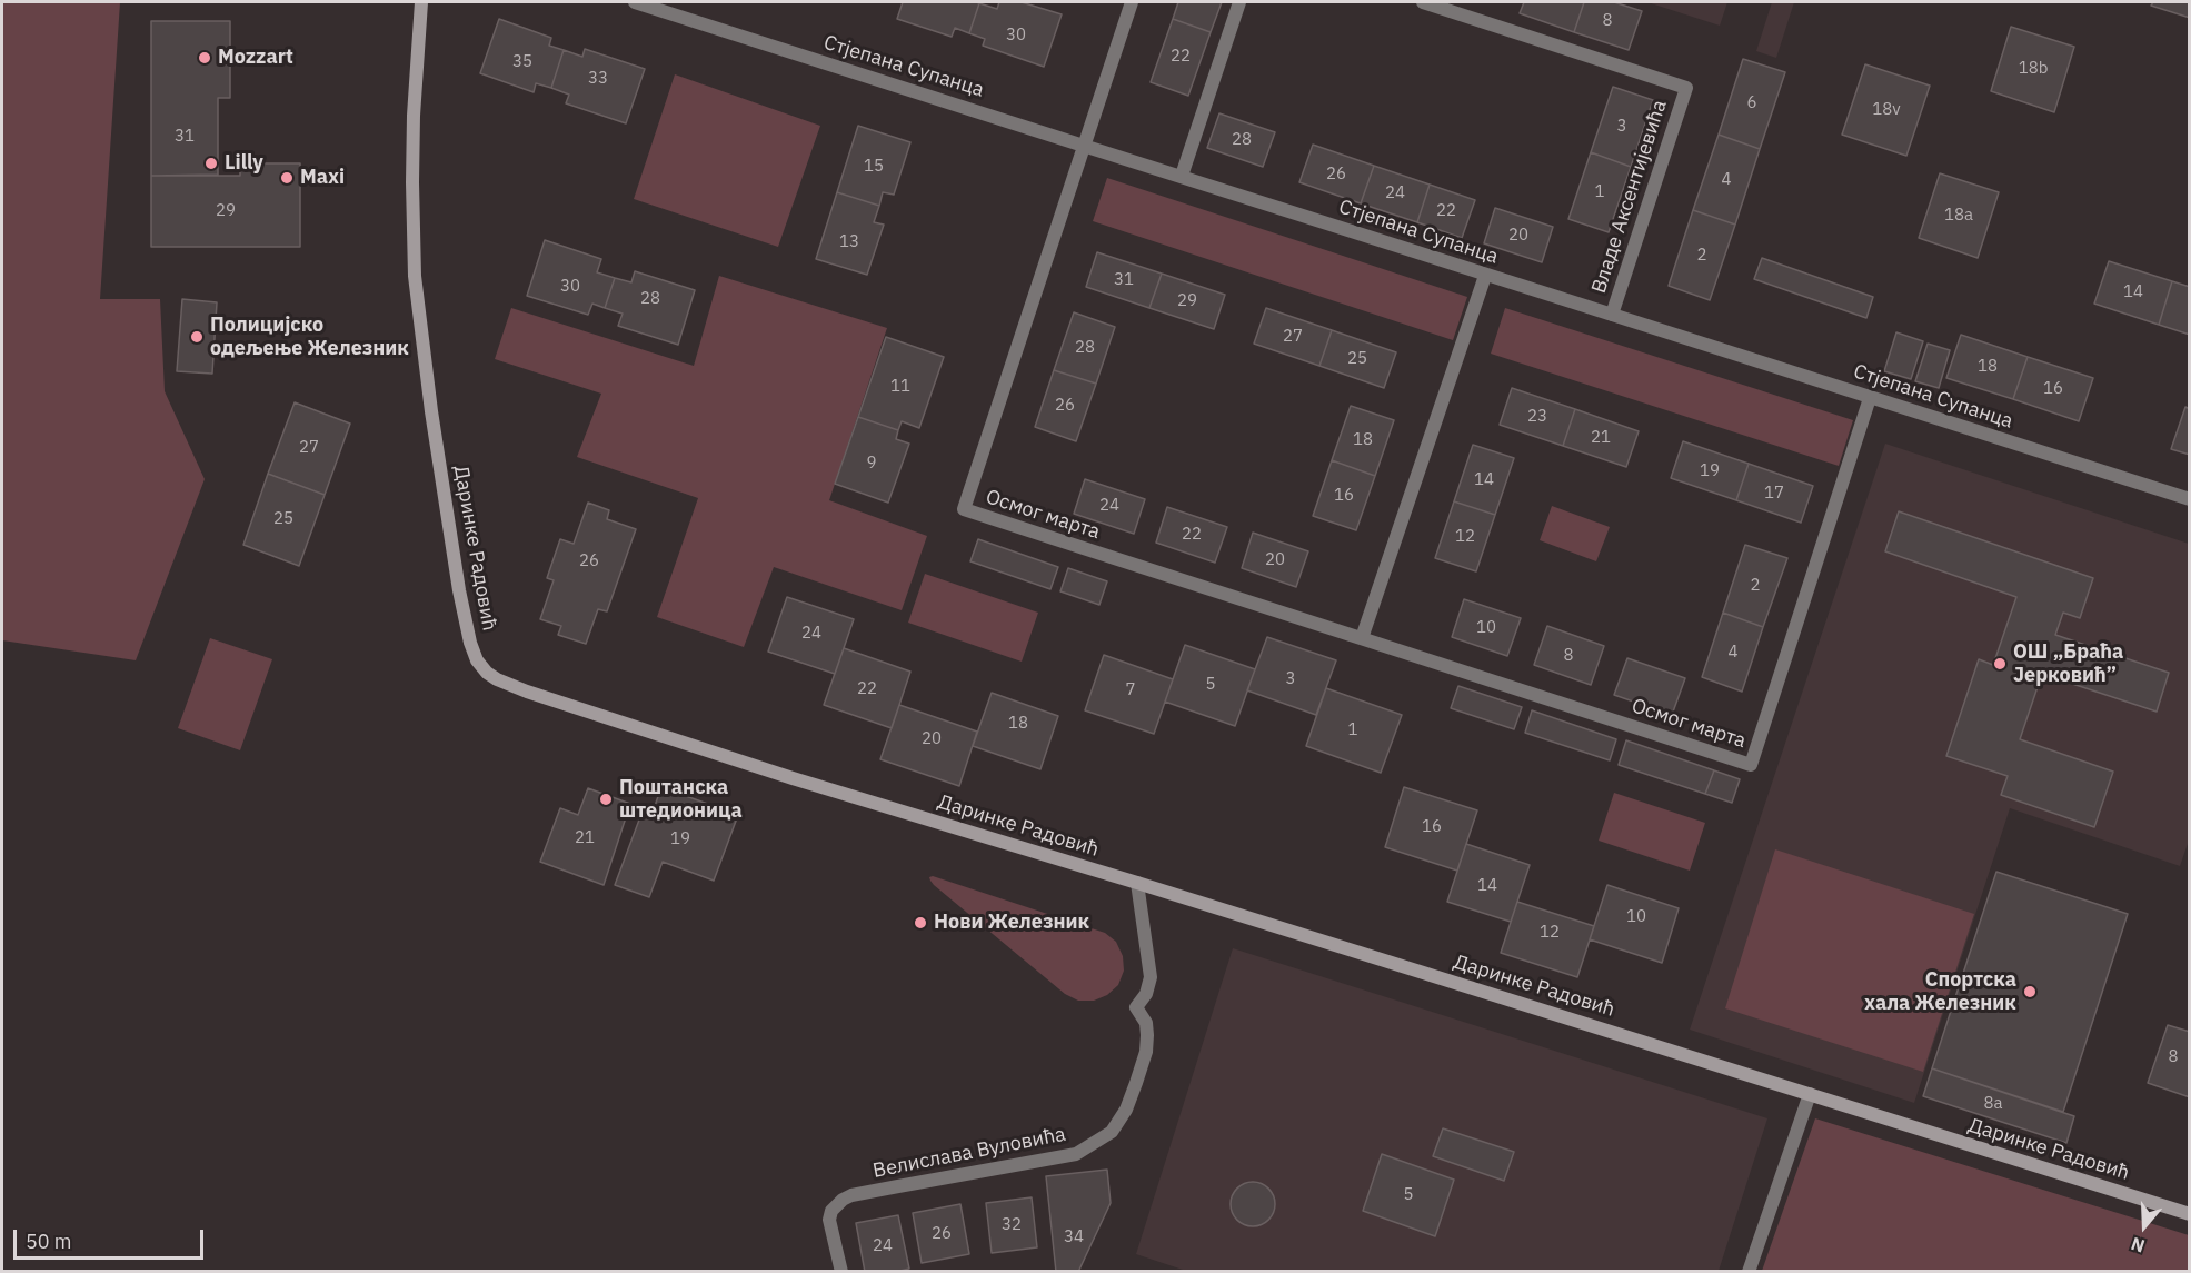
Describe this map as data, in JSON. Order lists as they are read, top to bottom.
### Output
{
  "streets": {
    "street": [
      "Стјепана Супанца",
      "Владе Аксентијевића",
      "Осмог марта",
      "Даринке Радовић",
      "Велислава Вуловића"
    ]
  },
  "crossings": [
    ["Стјепана Супанца", "Владе Аксентијевића"],
    ["Стјепана Супанца", "Осмог марта"],
    ["Даринке Радовић", "Велислава Вуловића"]
  ],
  "places": [
    "Mozzart",
    "Lilly",
    "Maxi",
    "Полицијско одељење Железник",
    "ОШ „Браћа Јерковић”",
    "Поштанска штедионица",
    "Нови Железник",
    "Спортска хала Железник"
  ],
  "house_numbers": [
    "8",
    "30",
    "22",
    "35",
    "18b",
    "33",
    "6",
    "18v",
    "3",
    "31",
    "28",
    "15",
    "26",
    "4",
    "1",
    "24",
    "29",
    "22",
    "18a",
    "20",
    "13",
    "2",
    "31",
    "30",
    "14",
    "28",
    "29",
    "27",
    "28",
    "25",
    "18",
    "11",
    "16",
    "26",
    "23",
    "21",
    "18",
    "27",
    "9",
    "19",
    "14",
    "17",
    "16",
    "24",
    "25",
    "22",
    "12",
    "20",
    "26",
    "2",
    "10",
    "24",
    "4",
    "8",
    "3",
    "5",
    "22",
    "7",
    "18",
    "1",
    "20",
    "16",
    "21",
    "19",
    "14",
    "10",
    "12",
    "8",
    "8a",
    "5",
    "32",
    "26",
    "34",
    "24"
  ],
  "scale_bar": "50 m",
  "north": "bottom"
}
